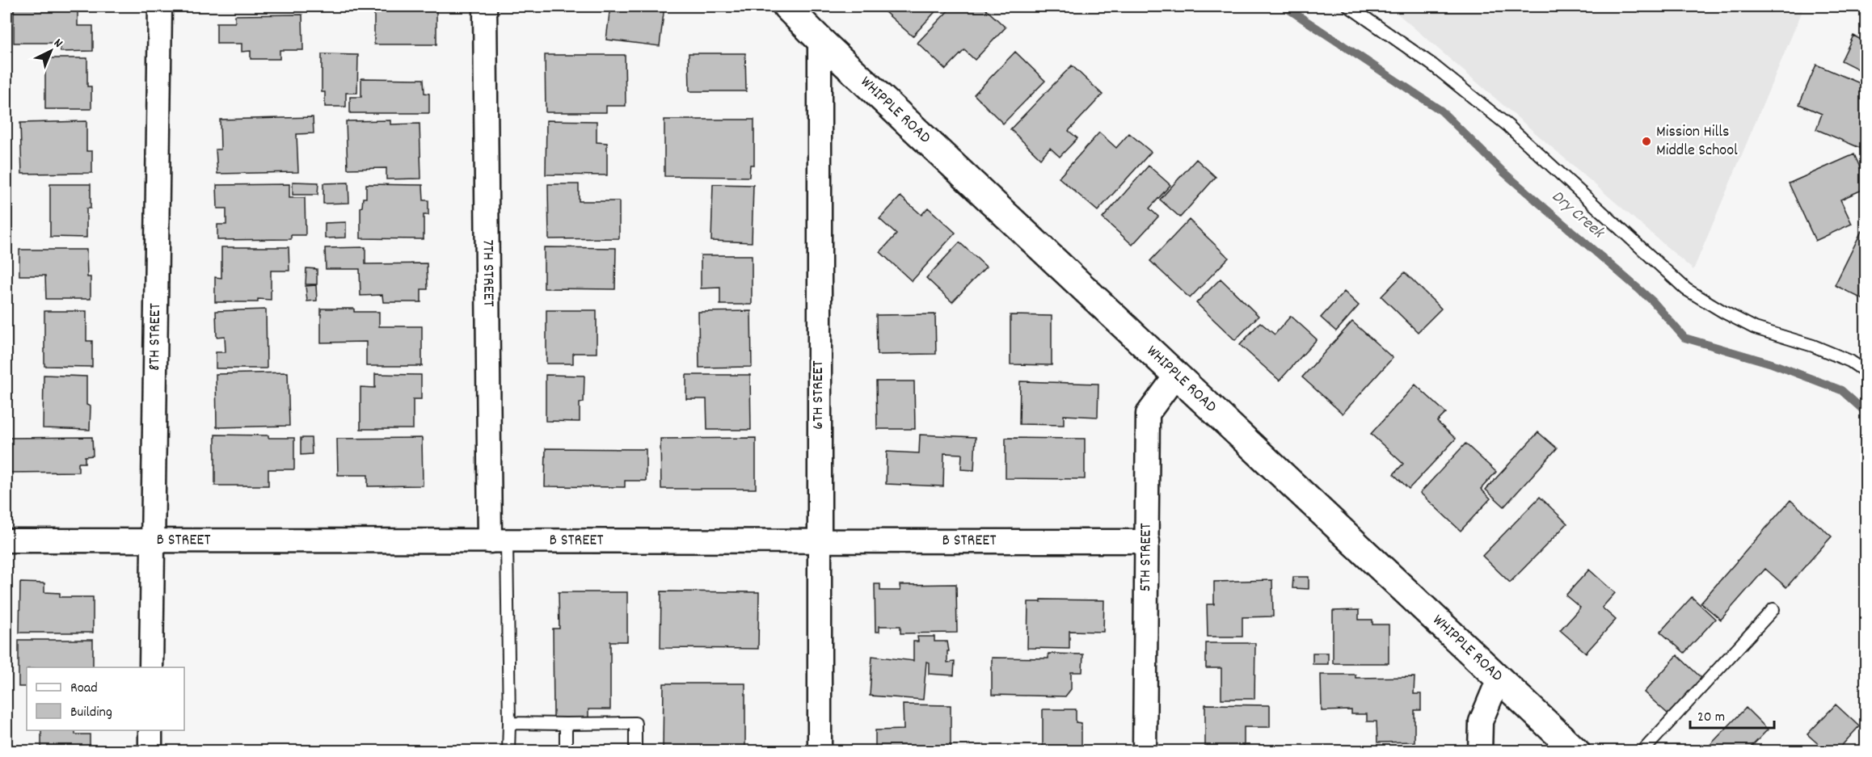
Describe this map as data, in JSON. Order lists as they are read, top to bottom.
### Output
{
  "streets": {
    "main road": ["WHIPPLE ROAD"],
    "street": [
      "7TH STREET",
      "8TH STREET",
      "6TH STREET",
      "B STREET",
      "5TH STREET"
    ]
  },
  "crossings": [
    ["WHIPPLE ROAD", "6TH STREET"],
    ["WHIPPLE ROAD", "5TH STREET"],
    ["7TH STREET", "B STREET"],
    ["8TH STREET", "B STREET"],
    ["6TH STREET", "B STREET"],
    ["B STREET", "5TH STREET"]
  ],
  "water": ["Dry Creek"],
  "places": ["Mission Hills Middle School"],
  "legend": ["Road", "Building"],
  "scale_bar": "20 m",
  "north": "top right"
}
